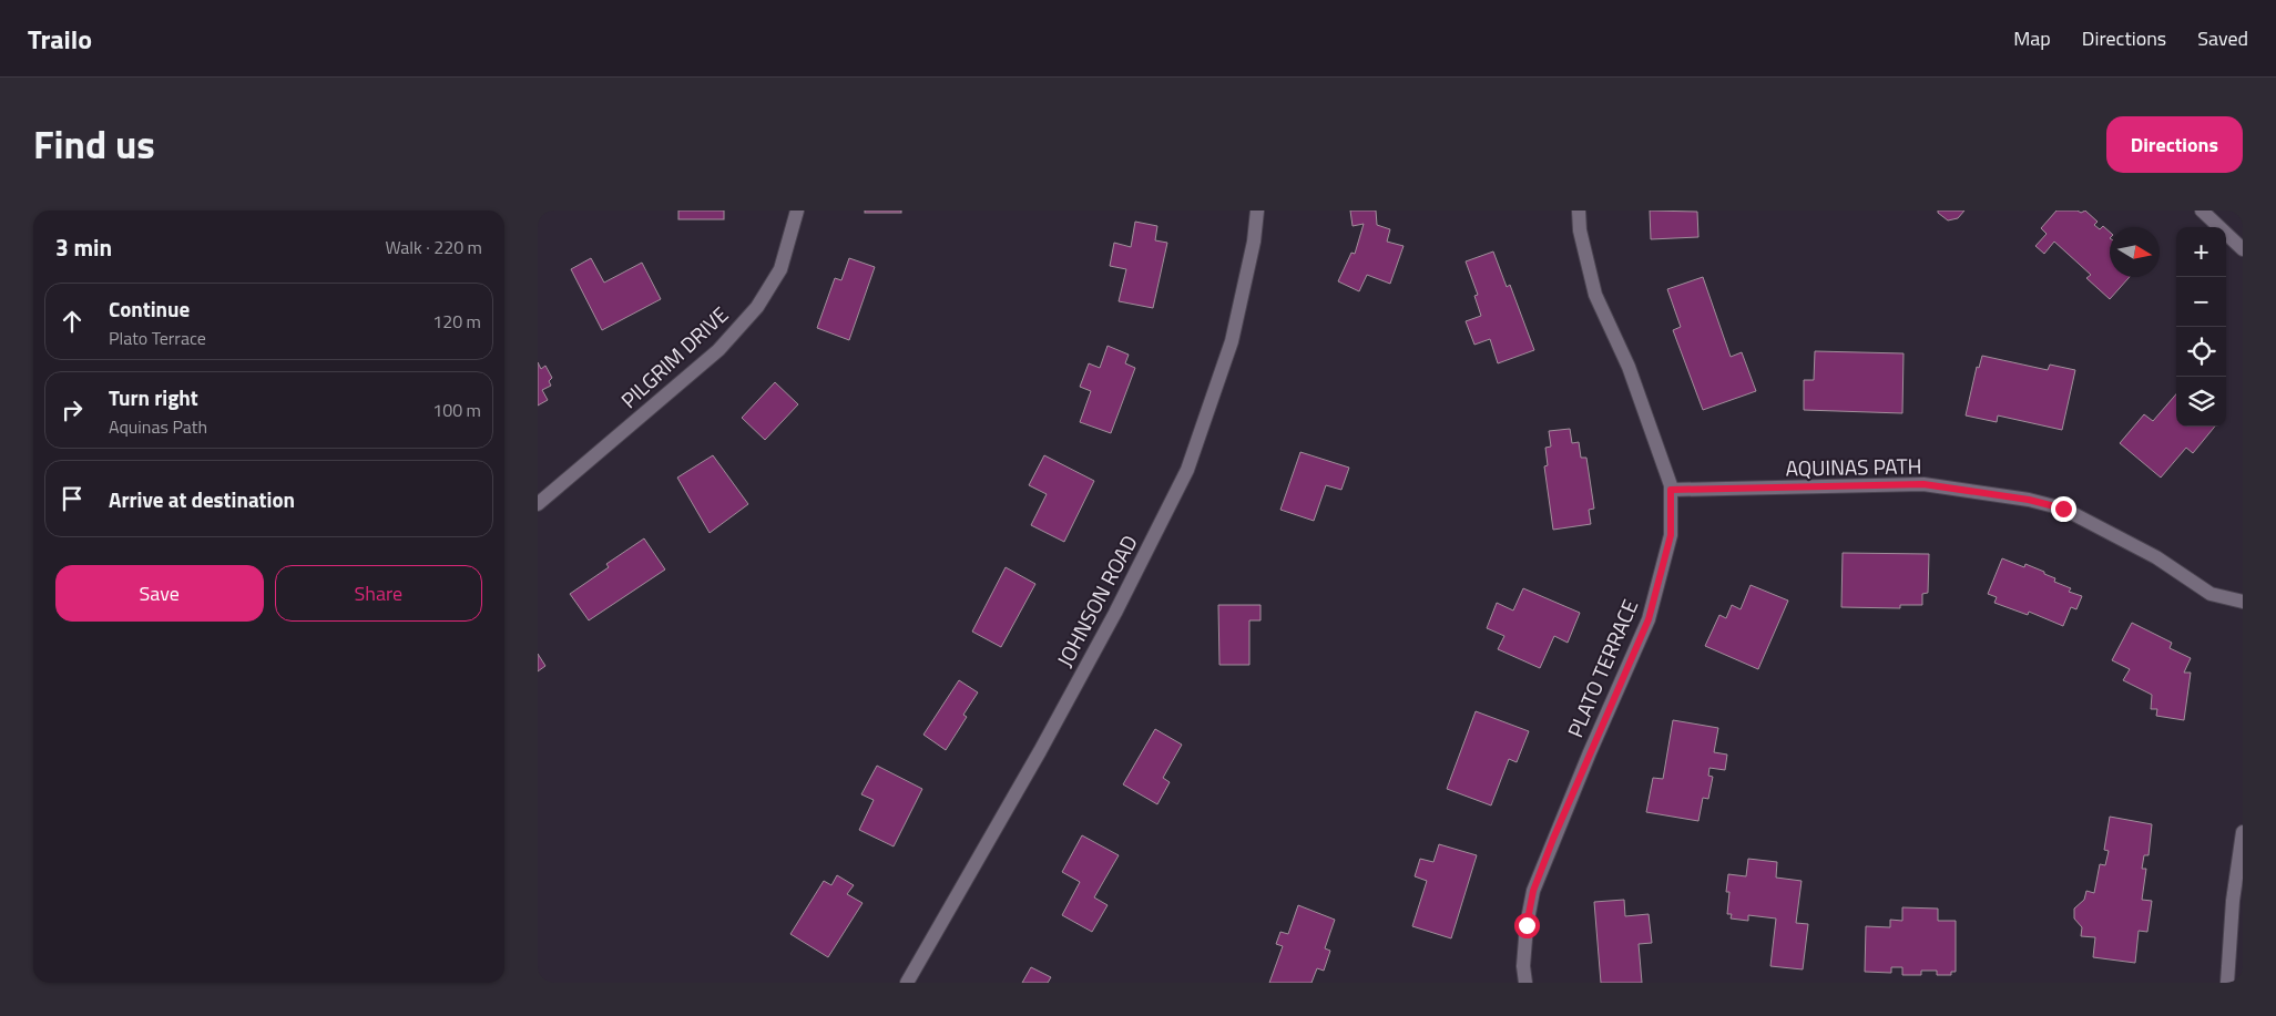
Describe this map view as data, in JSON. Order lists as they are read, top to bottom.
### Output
{
  "streets": {
    "street": [
      "PILGRIM DRIVE",
      "AQUINAS PATH",
      "JOHNSON ROAD",
      "PLATO TERRACE"
    ]
  },
  "crossings": [
    ["AQUINAS PATH", "PLATO TERRACE"]
  ],
  "north": "right",
  "page": {
    "header": "Trailo",
    "nav": ["Map", "Directions", "Saved"],
    "title": "Find us",
    "buttons": [
      "Directions",
      ["Save", "Share"]
    ],
    "heading": ["3 min", "Walk · 220 m"],
    "map_buttons": ["+", "−"],
    "list": [
      ["Continue", "Plato Terrace", "120 m"],
      ["Turn right", "Aquinas Path", "100 m"],
      "Arrive at destination"
    ]
  }
}
